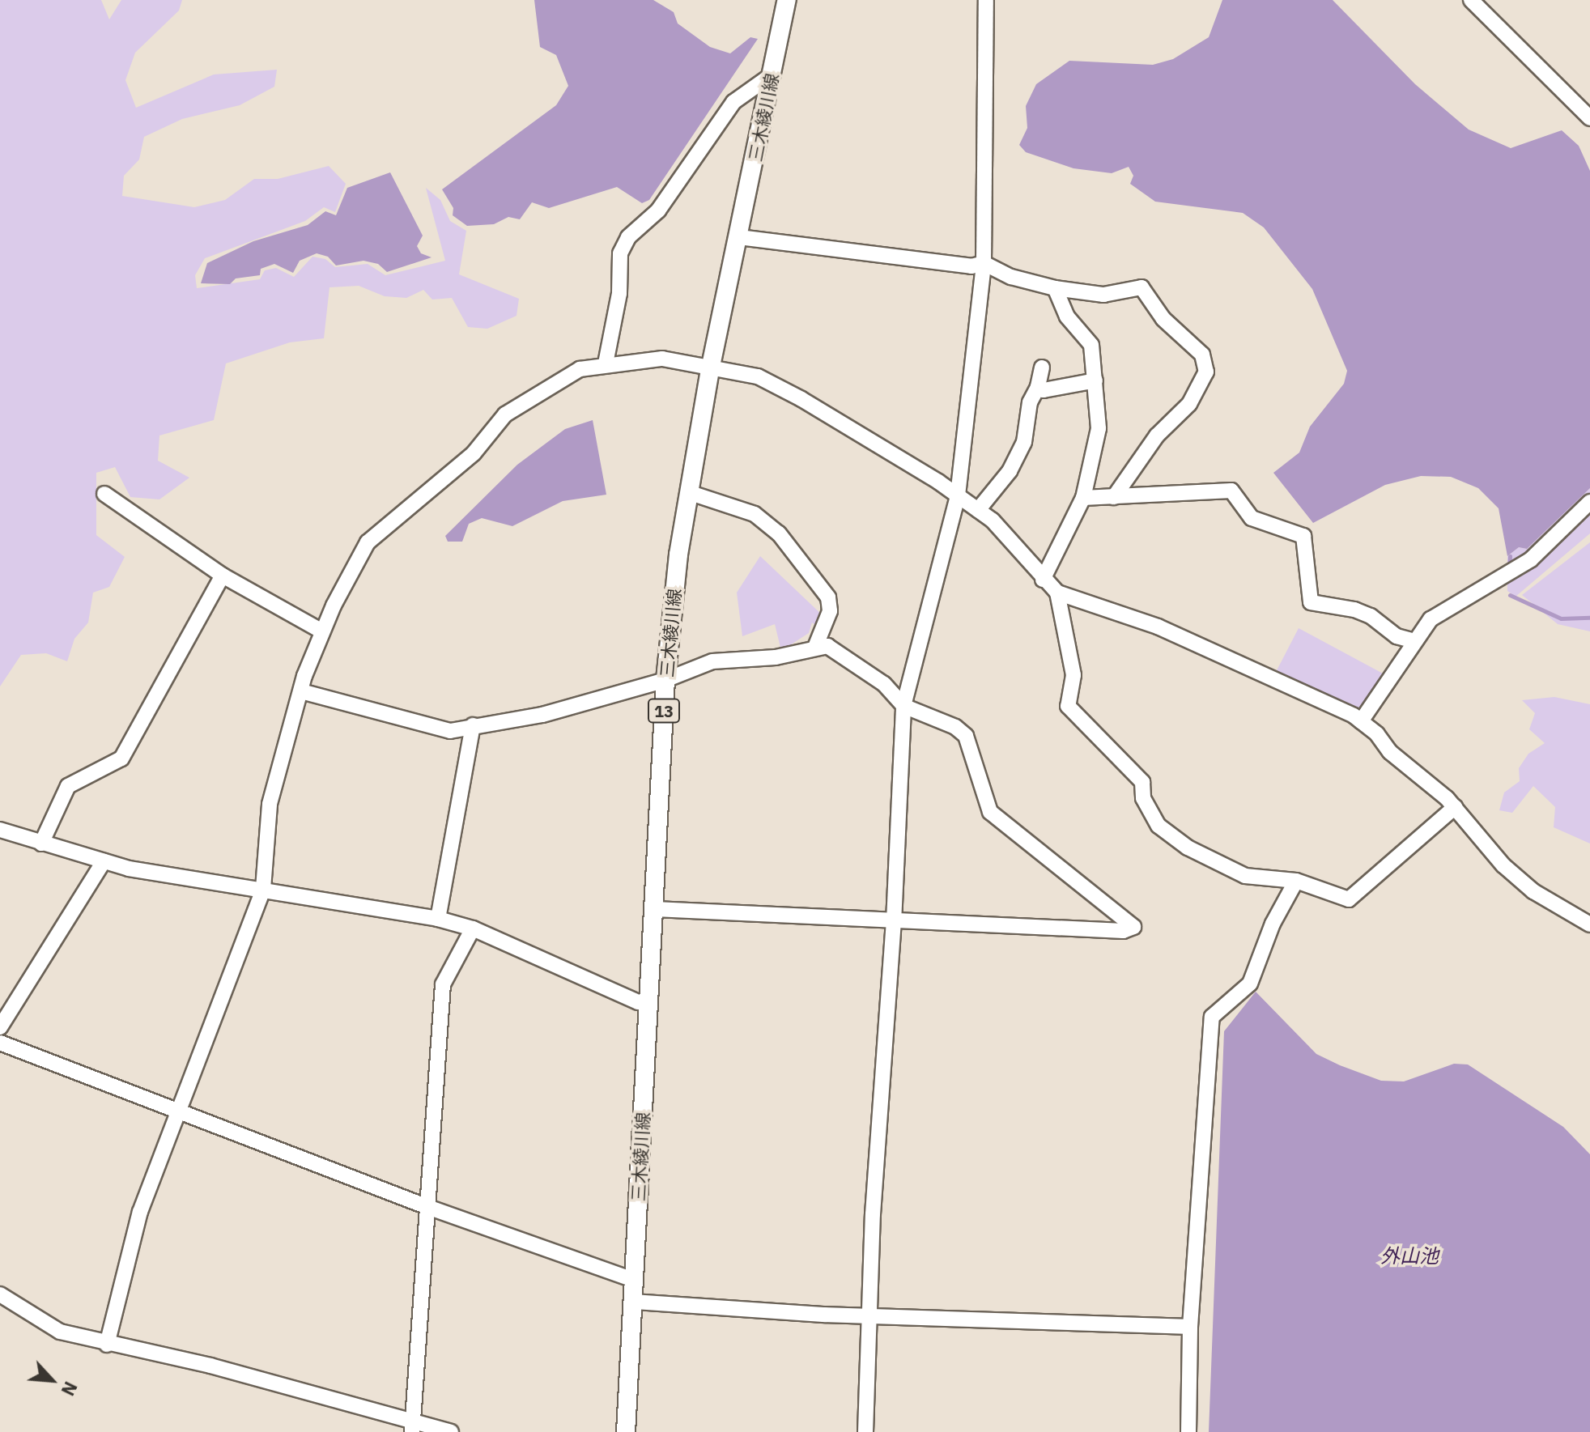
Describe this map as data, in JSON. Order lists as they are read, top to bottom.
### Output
{
  "streets": {
    "main road": ["三木綾川線", "13"]
  },
  "water": ["外山池"],
  "north": "bottom right"
}
